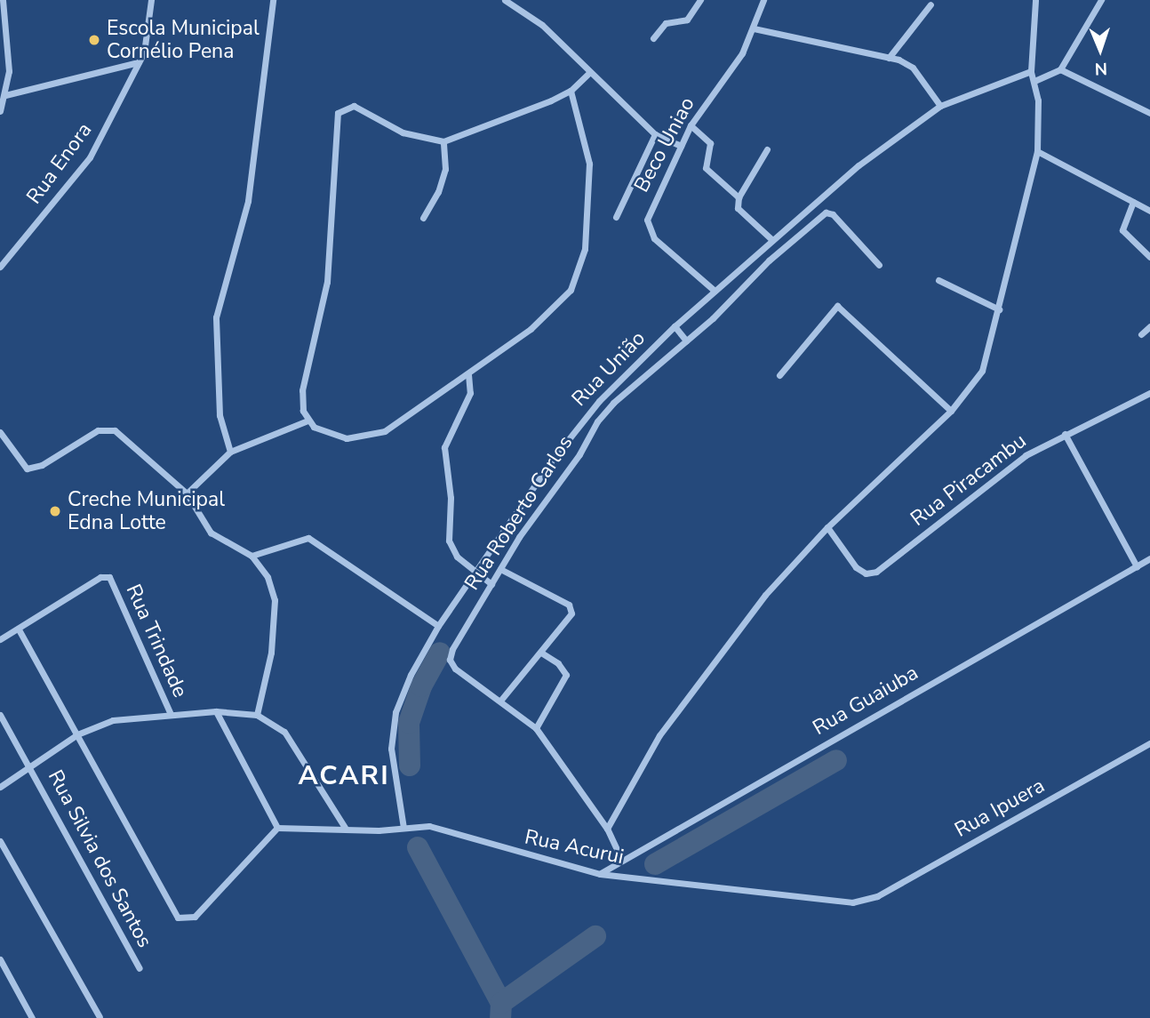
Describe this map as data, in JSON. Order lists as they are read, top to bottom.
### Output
{
  "streets": {
    "street": [
      "Beco Uniao",
      "Rua Enora",
      "Rua União",
      "Rua Piracambu",
      "Rua Roberto Carlos",
      "Rua Trindade",
      "Rua Guaiuba",
      "Rua Ipuera",
      "Rua Acurui",
      "Rua Silvia dos Santos"
    ]
  },
  "crossings": [
    ["Beco Uniao", "Rua União"],
    ["Rua União", "Rua Acurui"],
    ["Rua Roberto Carlos", "Rua Guaiuba"],
    ["Rua Guaiuba", "Rua Acurui"],
    ["Rua Ipuera", "Rua Acurui"]
  ],
  "districts": ["ACARI"],
  "places": ["Escola Municipal Cornélio Pena", "Creche Municipal Edna Lotte"],
  "north": "bottom"
}
